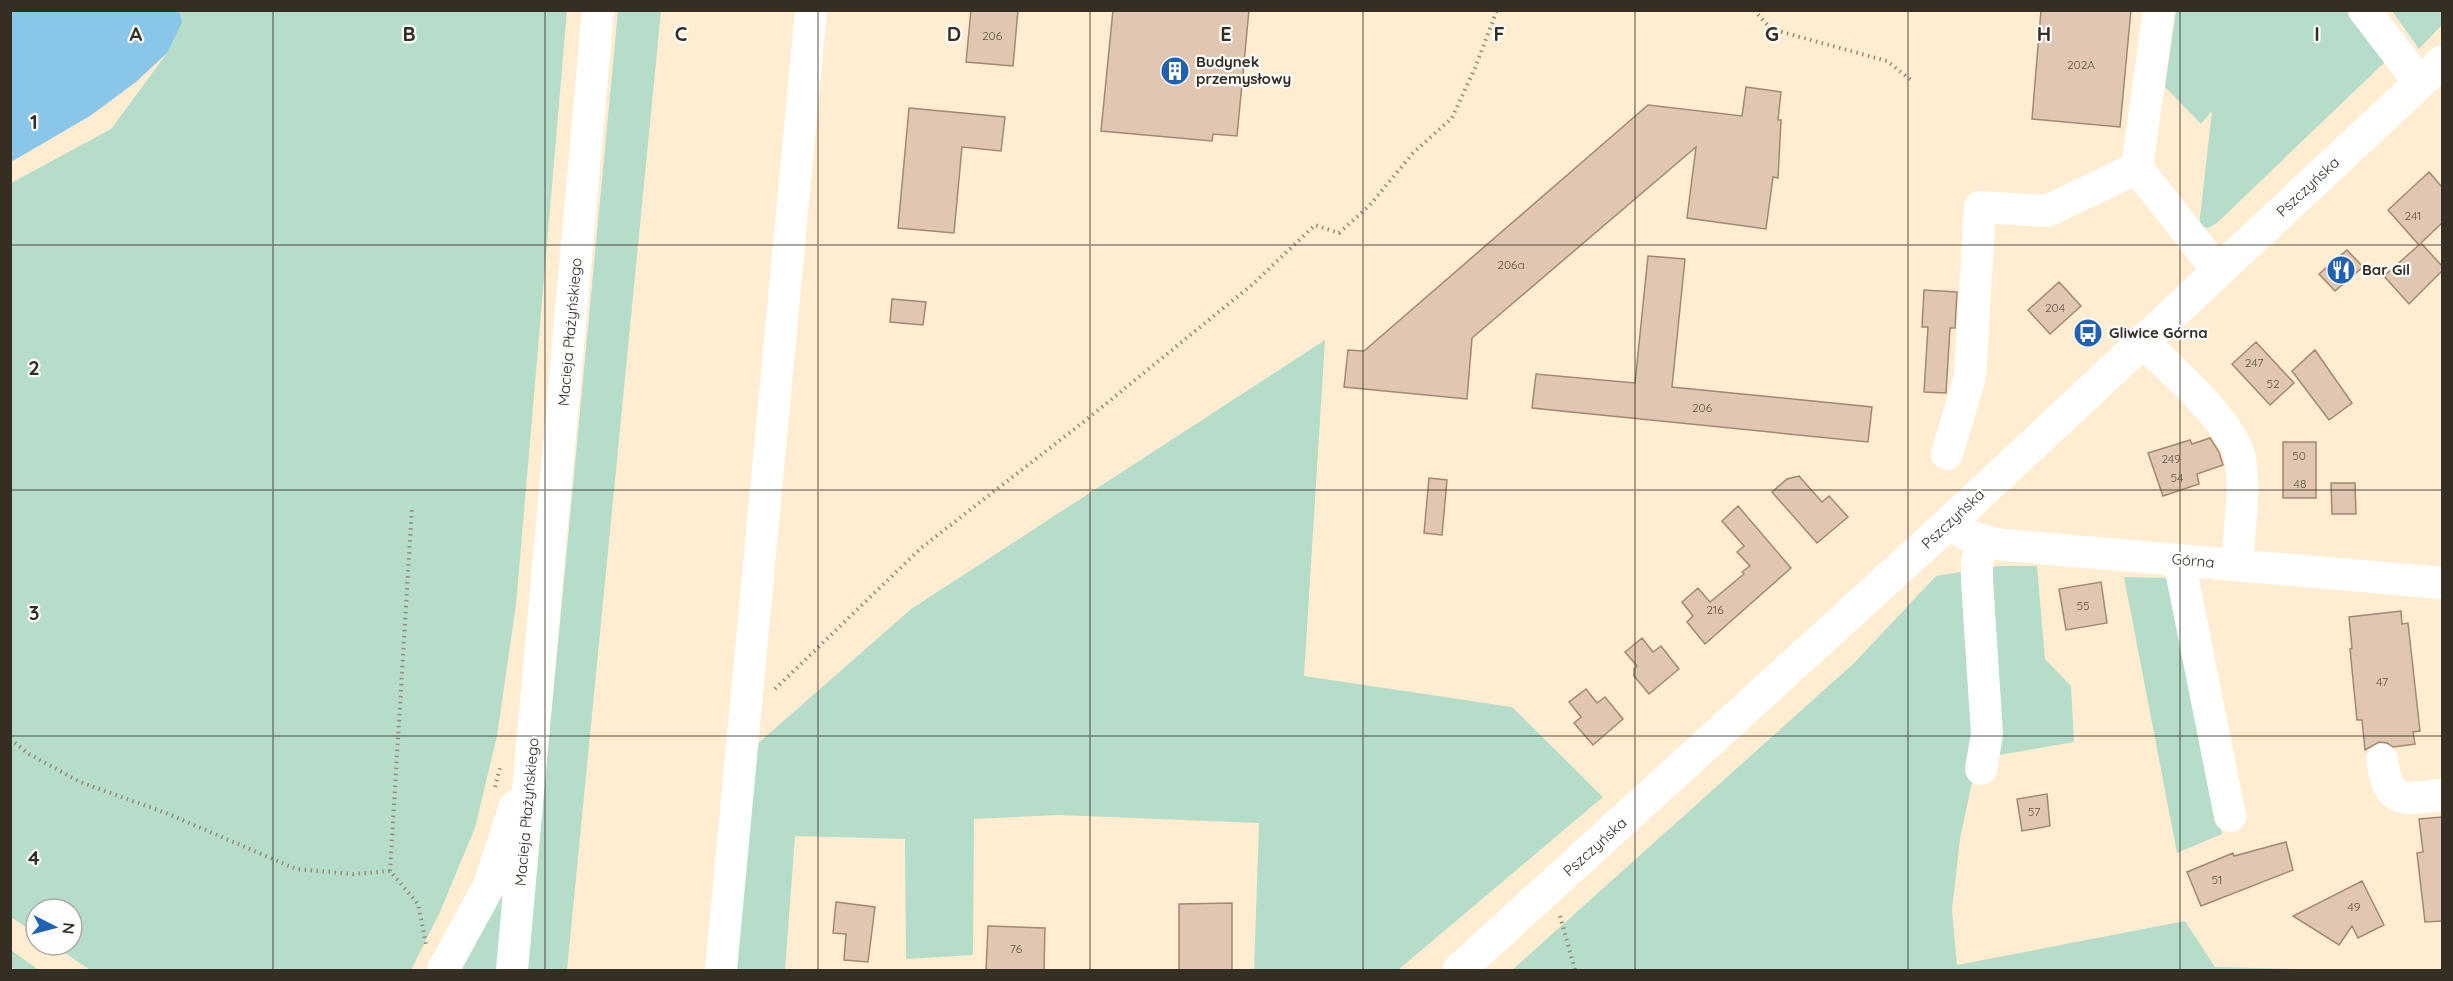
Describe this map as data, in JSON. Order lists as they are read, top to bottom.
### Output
{
  "streets": {
    "main road": ["Pszczyńska"],
    "street": ["Macieja Płażyńskiego", "Górna"]
  },
  "crossings": [
    ["Pszczyńska", "Górna"]
  ],
  "places": {
    "building": ["Budynek przemysłowy"],
    "restaurant": ["Bar Gil"],
    "bus stop": ["Gliwice Górna"]
  },
  "house_numbers": [
    "206",
    "202A",
    "241",
    "206a",
    "204",
    "247",
    "52",
    "206",
    "50",
    "249",
    "54",
    "48",
    "55",
    "216",
    "47",
    "57",
    "51",
    "49",
    "76"
  ],
  "north": "right",
  "grid": {
    "columns": [
      "A",
      "B",
      "C",
      "D",
      "E",
      "F",
      "G",
      "H",
      "I"
    ],
    "rows": [
      "1",
      "2",
      "3",
      "4"
    ]
  }
}
